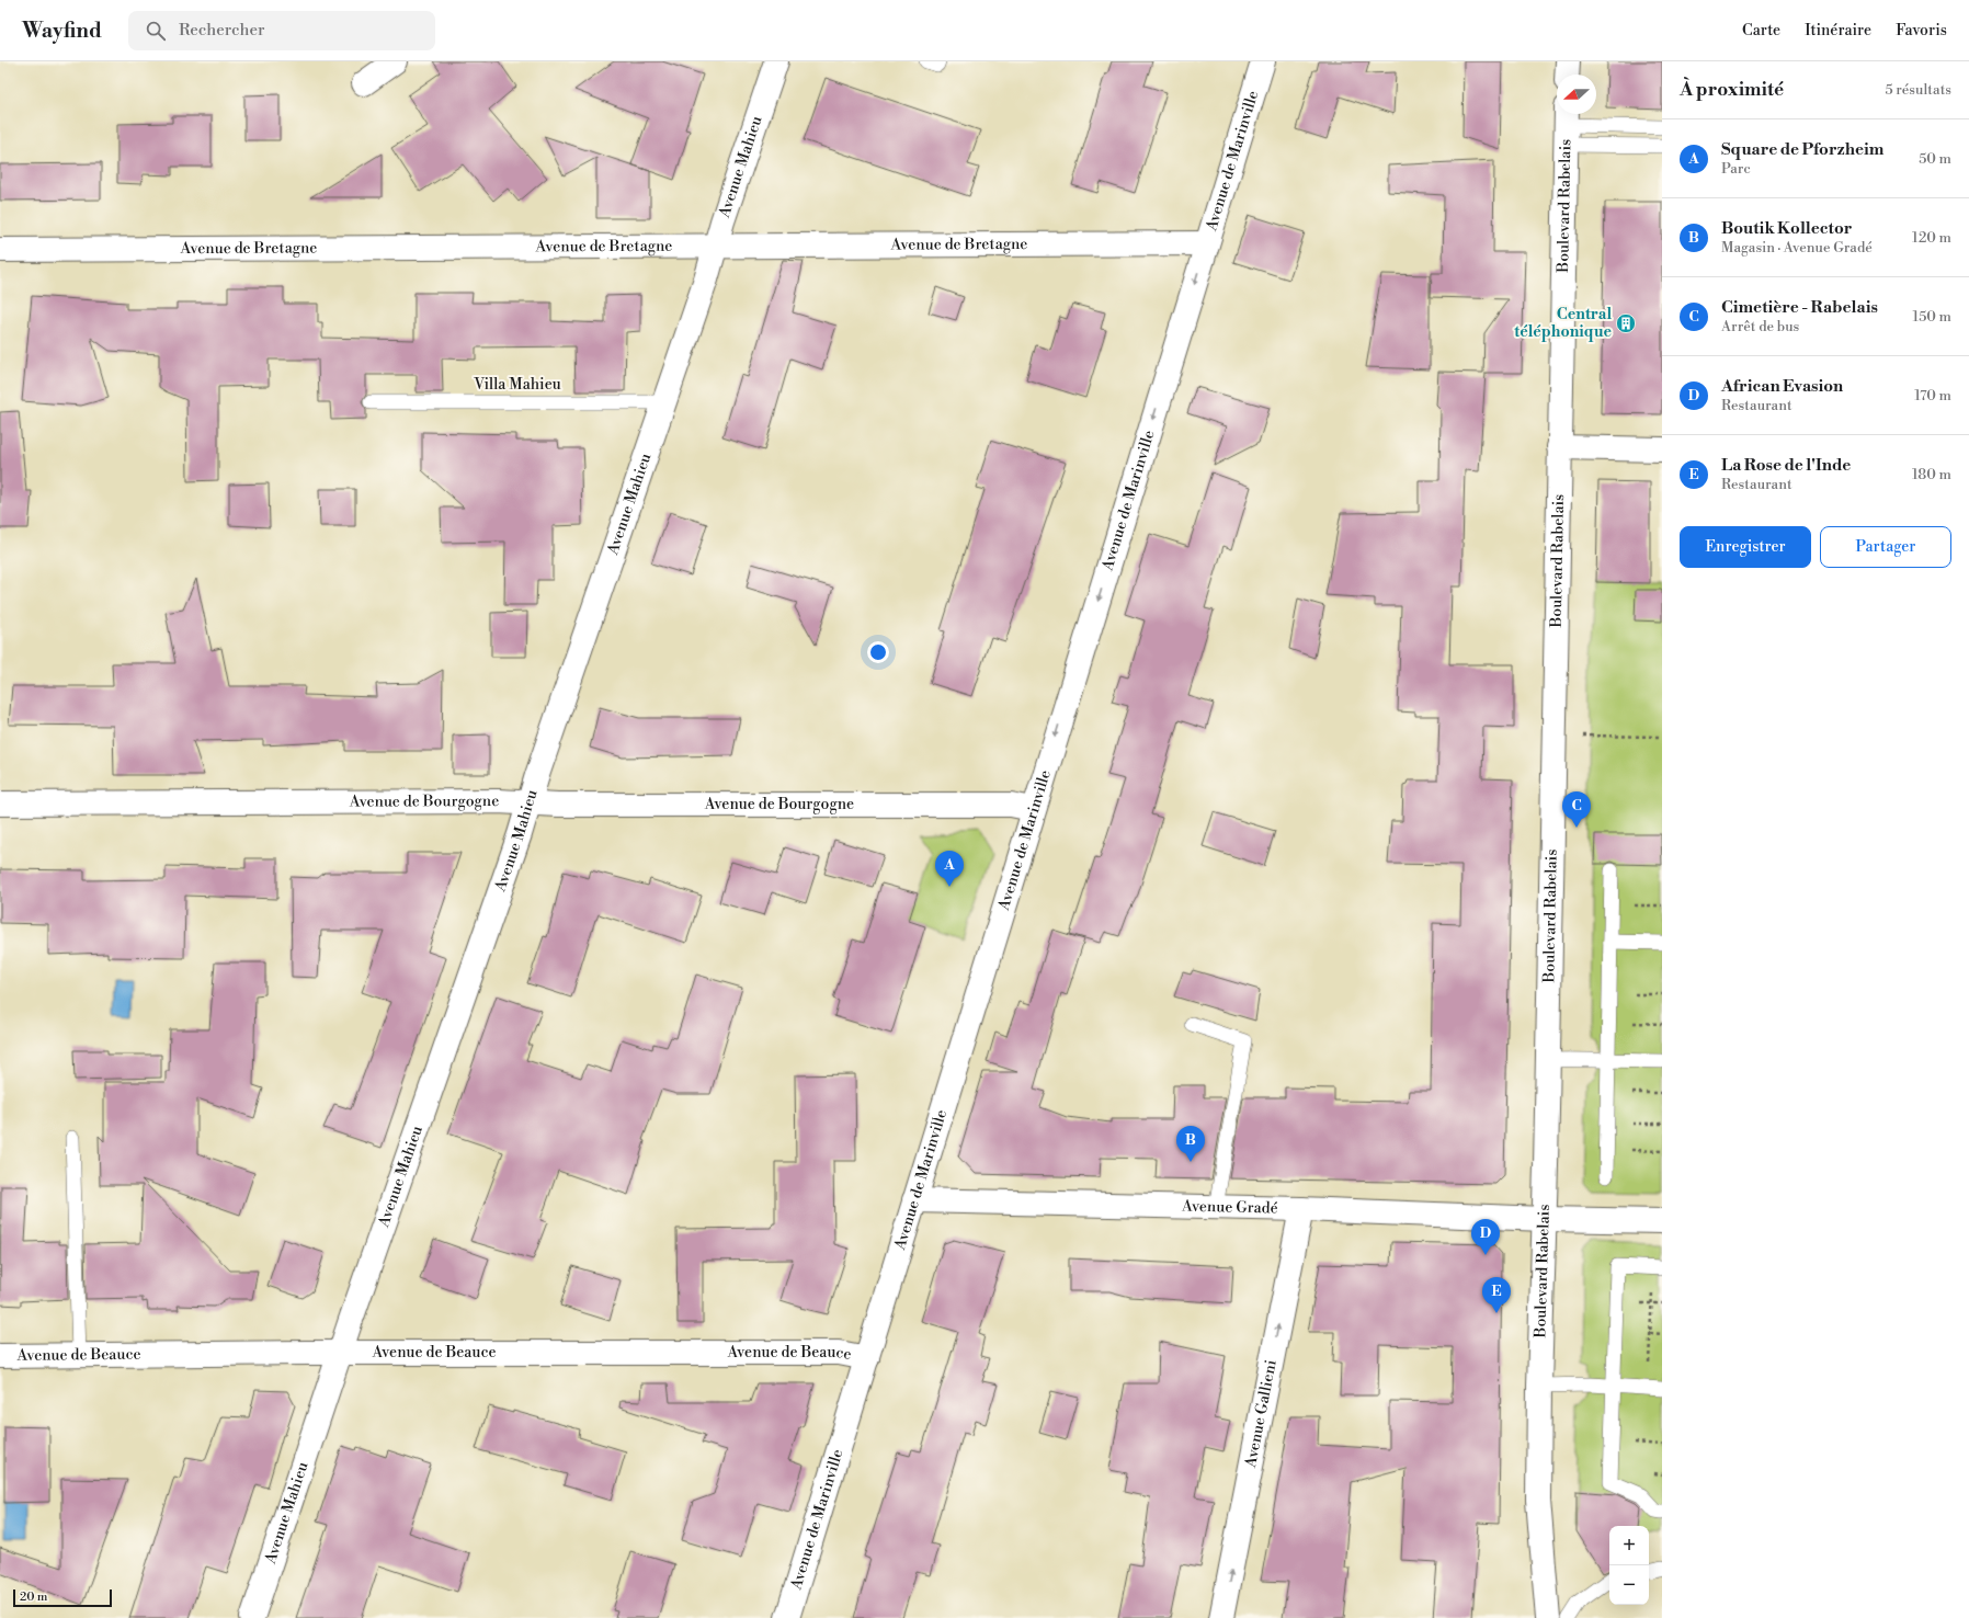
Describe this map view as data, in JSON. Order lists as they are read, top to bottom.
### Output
{
  "streets": {
    "street": [
      "Avenue de Marinville",
      "Avenue Mahieu",
      "Boulevard Rabelais",
      "Avenue de Bretagne",
      "Avenue de Bourgogne",
      "Avenue Gradé",
      "Avenue de Beauce",
      "Avenue Gallieni"
    ],
    "lane": ["Villa Mahieu"]
  },
  "crossings": [
    ["Avenue de Marinville", "Avenue de Bretagne"],
    ["Avenue de Marinville", "Avenue de Bourgogne"],
    ["Avenue de Marinville", "Avenue Gradé"],
    ["Avenue de Marinville", "Avenue de Beauce"],
    ["Avenue Mahieu", "Avenue de Bretagne"],
    ["Avenue Mahieu", "Villa Mahieu"],
    ["Avenue Mahieu", "Avenue de Bourgogne"],
    ["Avenue Mahieu", "Avenue de Beauce"],
    ["Boulevard Rabelais", "Avenue Gradé"],
    ["Avenue Gradé", "Avenue Gallieni"]
  ],
  "one_way": ["Avenue de Marinville", "Avenue Gallieni"],
  "places": {
    "building": ["Central téléphonique"]
  },
  "scale_bar": "20 m",
  "north": "left",
  "page": {
    "header": "Wayfind",
    "search": "Rechercher",
    "nav": ["Carte", "Itinéraire", "Favoris"],
    "heading": ["À proximité", "5 résultats"],
    "list": [
      {
        "mark": "A",
        "name": "Square de Pforzheim",
        "note": "Parc",
        "value": "50 m"
      },
      {
        "mark": "B",
        "name": "Boutik Kollector",
        "note": "Magasin · Avenue Gradé",
        "value": "120 m"
      },
      {
        "mark": "C",
        "name": "Cimetière - Rabelais",
        "note": "Arrêt de bus",
        "value": "150 m"
      },
      {
        "mark": "D",
        "name": "African Evasion",
        "note": "Restaurant",
        "value": "170 m"
      },
      {
        "mark": "E",
        "name": "La Rose de l'Inde",
        "note": "Restaurant",
        "value": "180 m"
      }
    ],
    "buttons": ["Enregistrer", "Partager"],
    "pins": [
      "C",
      "A",
      "B",
      "D",
      "E"
    ],
    "map_buttons": ["+", "−"],
    "scale": "20 m"
  }
}
